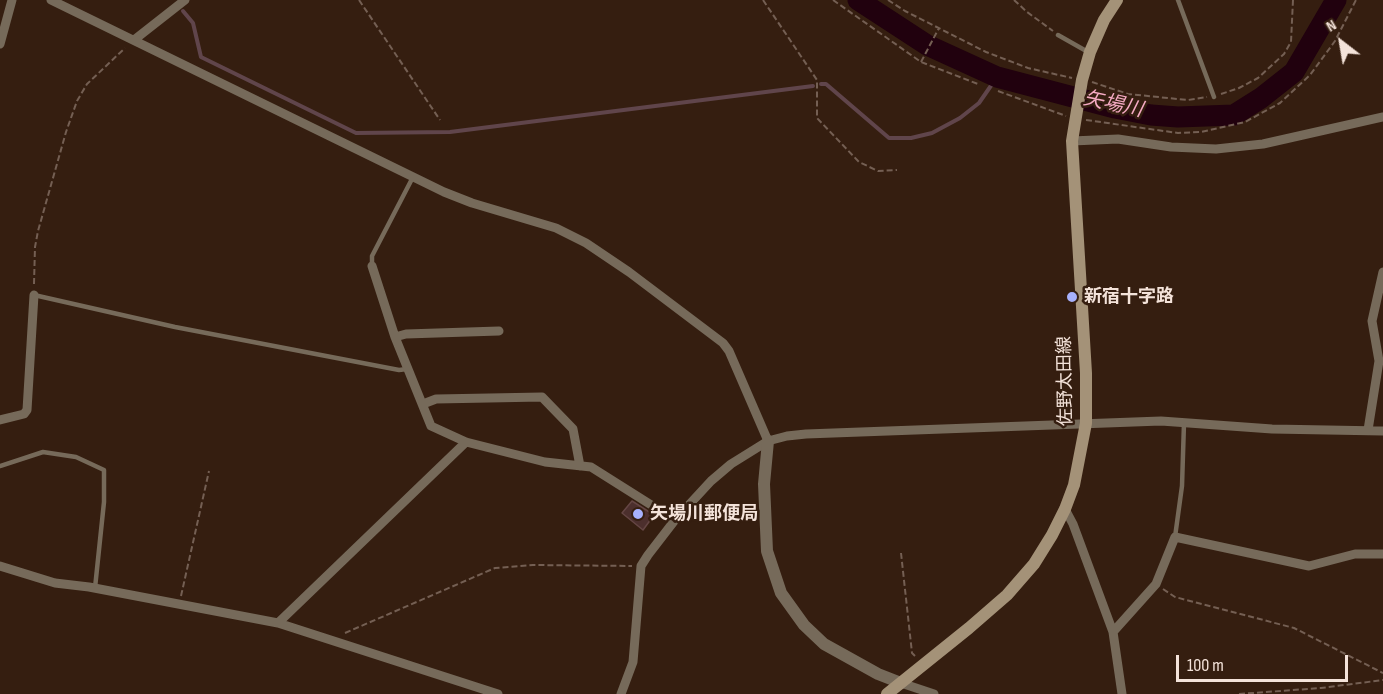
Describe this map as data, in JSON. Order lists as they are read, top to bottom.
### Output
{
  "streets": {
    "main road": ["佐野太田線"]
  },
  "water": ["矢場川"],
  "places": ["新宿十字路", "矢場川郵便局"],
  "scale_bar": "100 m",
  "north": "top left"
}
